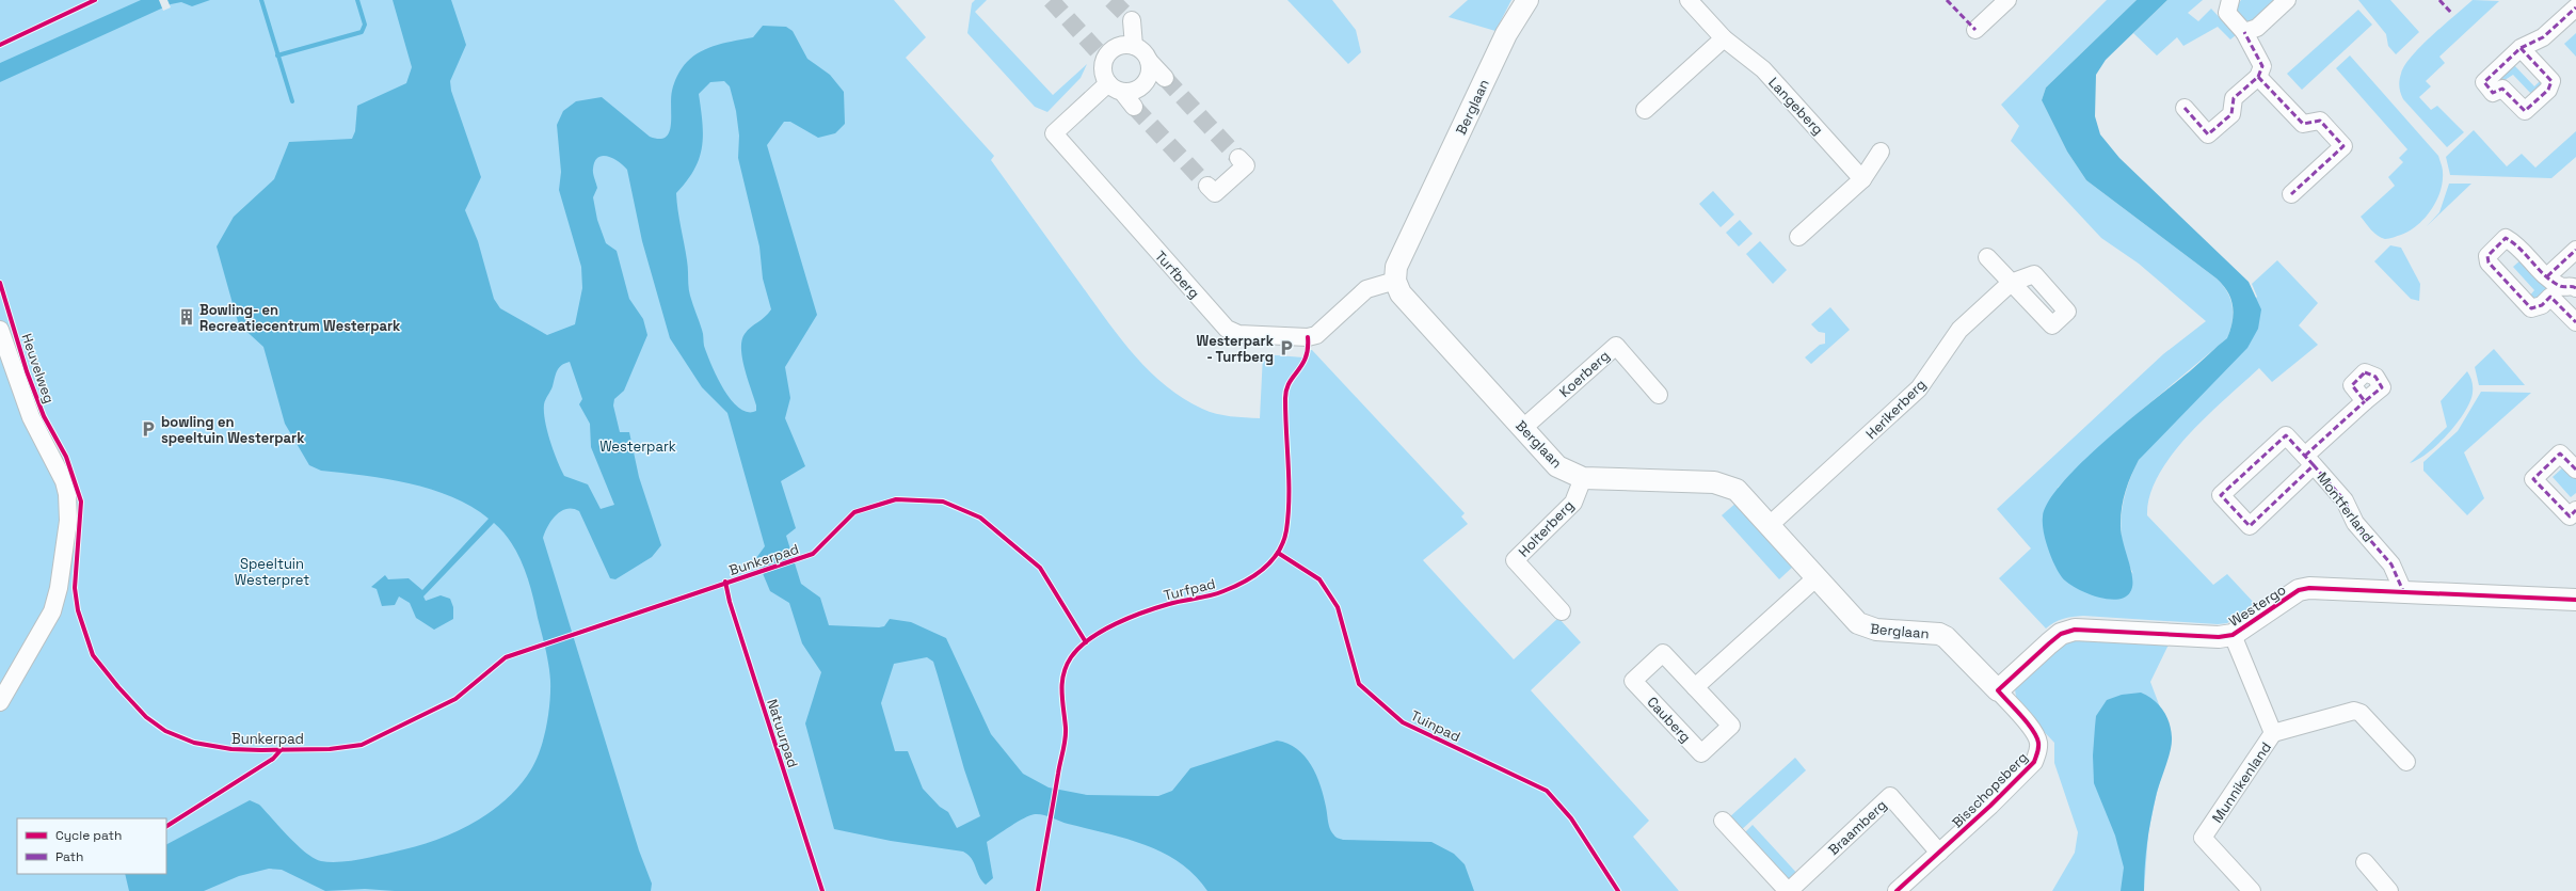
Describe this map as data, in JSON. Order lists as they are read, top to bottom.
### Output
{
  "streets": {
    "street": [
      "Langeberg",
      "Berglaan",
      "Turfberg",
      "Heuvelweg",
      "Koerberg",
      "Herikerberg",
      "Montferland",
      "Holterberg",
      "Westergo",
      "Cauberg",
      "Munnikenland",
      "Bisschopsberg",
      "Braamberg"
    ],
    "cycle path": ["Bunkerpad", "Turfpad", "Tuinpad"]
  },
  "crossings": [
    ["Berglaan", "Turfberg"],
    ["Berglaan", "Koerberg"],
    ["Berglaan", "Herikerberg"],
    ["Berglaan", "Holterberg"],
    ["Berglaan", "Westergo"],
    ["Berglaan", "Bisschopsberg"],
    ["Montferland", "Westergo"],
    ["Westergo", "Munnikenland"],
    ["Westergo", "Bisschopsberg"],
    ["Bisschopsberg", "Braamberg"]
  ],
  "parks": ["Westerpark", "Speeltuin Westerpret"],
  "places": {
    "building": ["Bowling- en Recreatiecentrum Westerpark"],
    "parking": ["Westerpark - Turfberg", "bowling en speeltuin Westerpark"]
  },
  "legend": ["Cycle path", "Path"]
}
